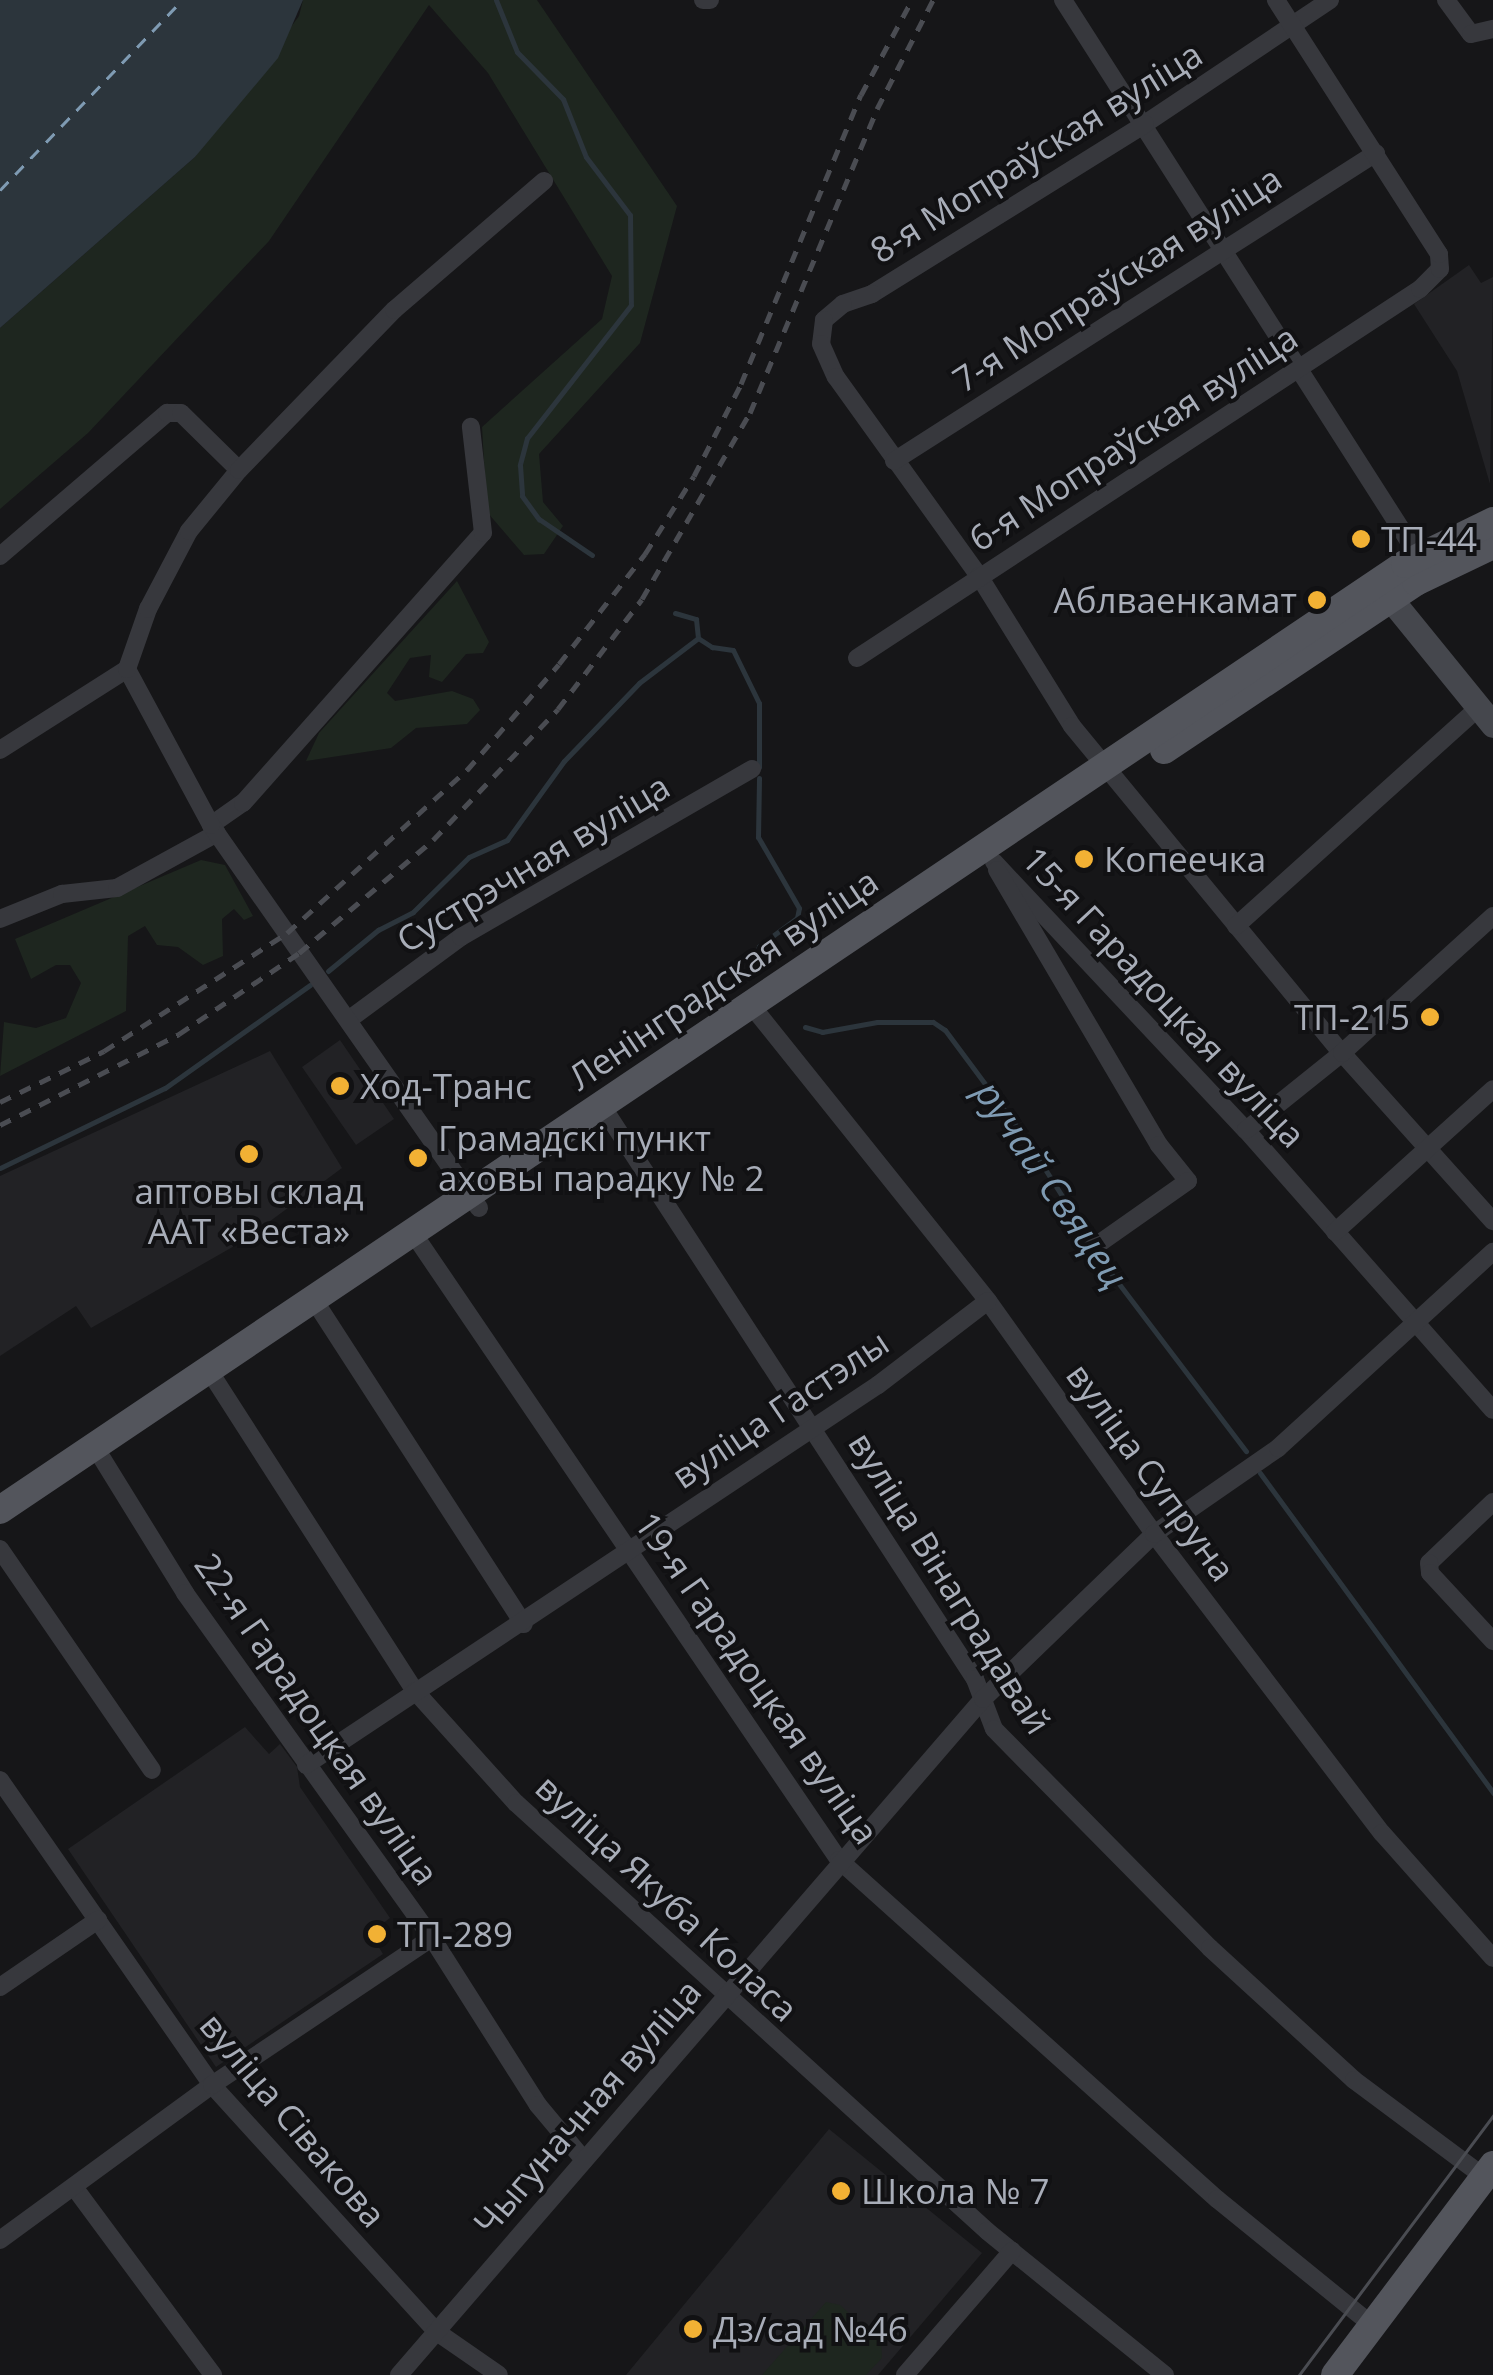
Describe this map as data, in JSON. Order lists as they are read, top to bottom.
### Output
{
  "streets": {
    "main road": ["Ленінградская вуліца"],
    "street": [
      "8-я Мопраўская вуліца",
      "7-я Мопраўская вуліца",
      "6-я Мопраўская вуліца",
      "Сустрэчная вуліца",
      "15-я Гарадоцкая вуліца",
      "вуліца Гастэлы",
      "вуліца Супруна",
      "вуліца Вінаградавай",
      "19-я Гарадоцкая вуліца",
      "22-я Гарадоцкая вуліца",
      "вуліца Якуба Коласа",
      "Чыгуначная вуліца",
      "вуліца Сівакова"
    ]
  },
  "crossings": [
    ["8-я Мопраўская вуліца", "7-я Мопраўская вуліца"],
    ["8-я Мопраўская вуліца", "6-я Мопраўская вуліца"],
    ["8-я Мопраўская вуліца", "Ленінградская вуліца"],
    ["7-я Мопраўская вуліца", "6-я Мопраўская вуліца"],
    ["Ленінградская вуліца", "15-я Гарадоцкая вуліца"],
    ["Ленінградская вуліца", "вуліца Супруна"],
    ["Ленінградская вуліца", "вуліца Вінаградавай"],
    ["Ленінградская вуліца", "19-я Гарадоцкая вуліца"],
    ["Ленінградская вуліца", "22-я Гарадоцкая вуліца"],
    ["Ленінградская вуліца", "вуліца Якуба Коласа"],
    ["15-я Гарадоцкая вуліца", "Чыгуначная вуліца"],
    ["вуліца Гастэлы", "вуліца Супруна"],
    ["вуліца Гастэлы", "вуліца Вінаградавай"],
    ["вуліца Гастэлы", "19-я Гарадоцкая вуліца"],
    ["вуліца Гастэлы", "22-я Гарадоцкая вуліца"],
    ["вуліца Гастэлы", "вуліца Якуба Коласа"],
    ["вуліца Супруна", "Чыгуначная вуліца"],
    ["вуліца Вінаградавай", "Чыгуначная вуліца"],
    ["19-я Гарадоцкая вуліца", "Чыгуначная вуліца"],
    ["22-я Гарадоцкая вуліца", "Чыгуначная вуліца"],
    ["вуліца Якуба Коласа", "Чыгуначная вуліца"],
    ["Чыгуначная вуліца", "вуліца Сівакова"]
  ],
  "water": ["ручай Свяцец"],
  "places": [
    "ТП-44",
    "Аблваенкамат",
    "Копеечка",
    "ТП-215",
    "Ход-Транс",
    "аптовы склад ААТ «Веста»",
    "Грамадскі пункт аховы парадку № 2",
    "ТП-289",
    "Школа № 7",
    "Дз/сад №46"
  ]
}
